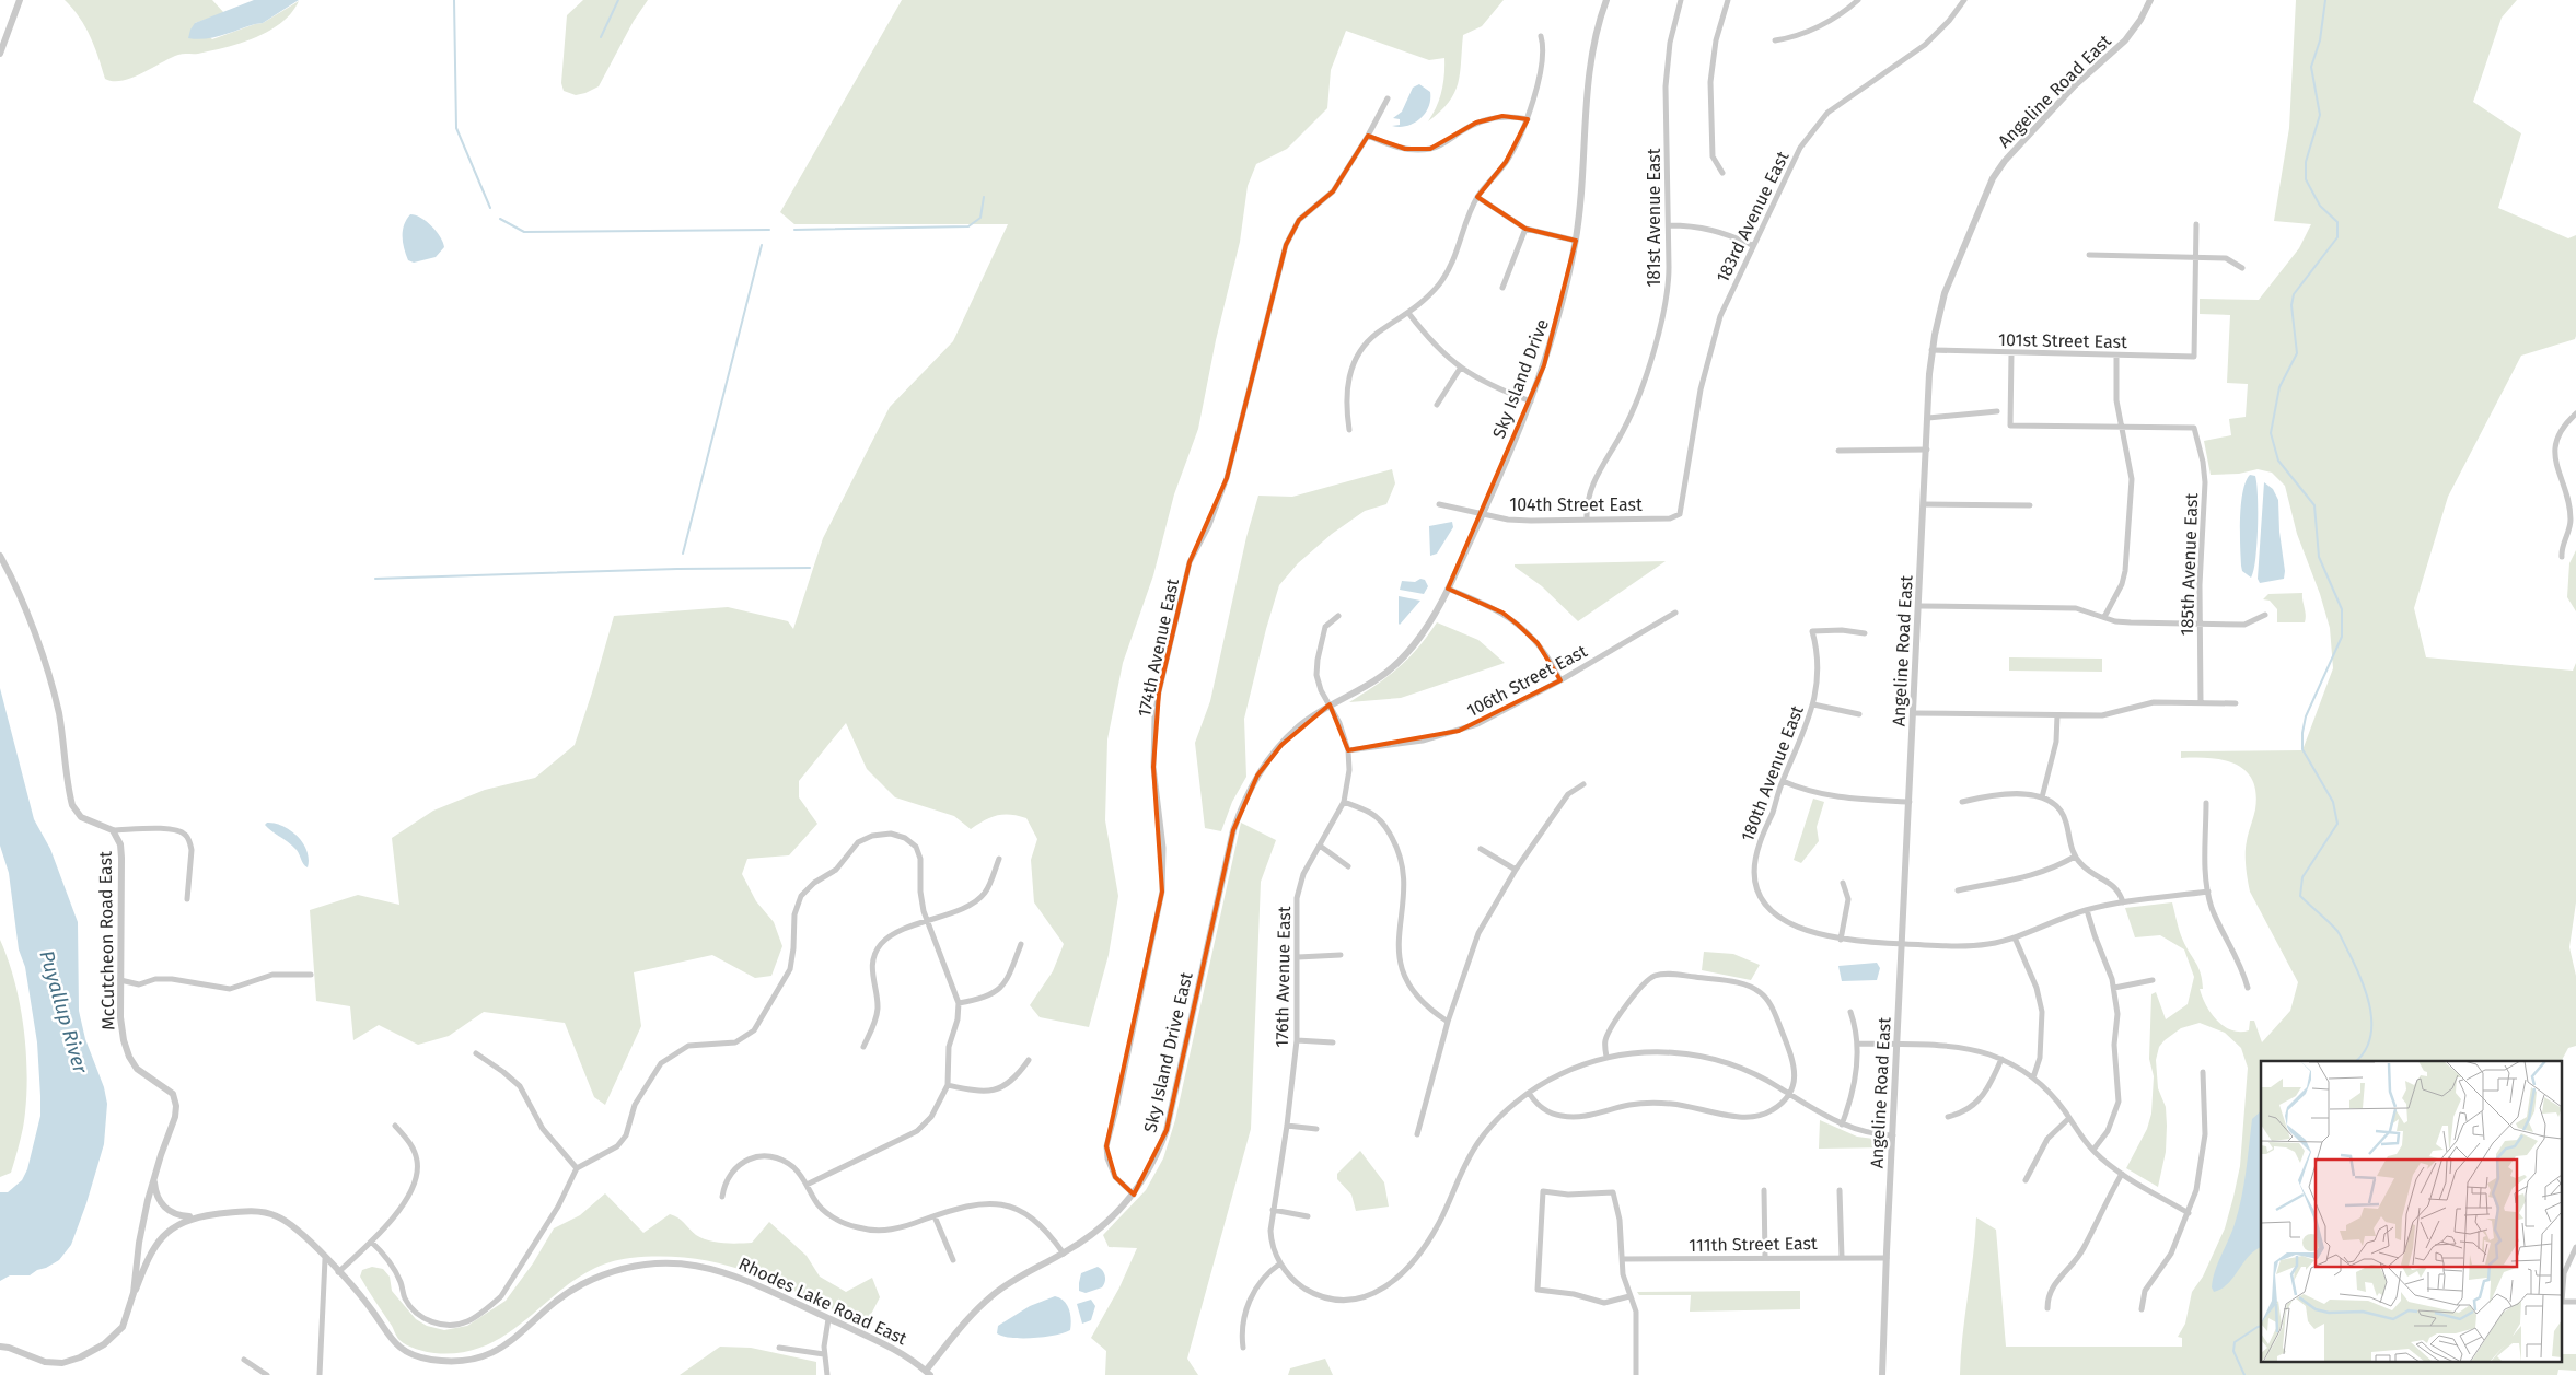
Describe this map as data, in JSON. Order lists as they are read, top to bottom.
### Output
{
  "streets": {
    "street": [
      "Angeline Road East",
      "183rd Avenue East",
      "181st Avenue East",
      "101st Street East",
      "Sky Island Drive",
      "104th Street East",
      "185th Avenue East",
      "174th Avenue East",
      "106th Street East",
      "180th Avenue East",
      "McCutcheon Road East",
      "176th Avenue East",
      "Sky Island Drive East",
      "111th Street East",
      "Rhodes Lake Road East"
    ]
  },
  "crossings": [
    ["Angeline Road East", "101st Street East"],
    ["Angeline Road East", "180th Avenue East"],
    ["Angeline Road East", "111th Street East"],
    ["183rd Avenue East", "104th Street East"],
    ["181st Avenue East", "104th Street East"],
    ["Sky Island Drive", "104th Street East"],
    ["Sky Island Drive", "176th Avenue East"],
    ["Sky Island Drive", "Sky Island Drive East"],
    ["174th Avenue East", "Sky Island Drive East"],
    ["106th Street East", "176th Avenue East"],
    ["McCutcheon Road East", "Rhodes Lake Road East"],
    ["176th Avenue East", "Sky Island Drive East"],
    ["Sky Island Drive East", "Rhodes Lake Road East"]
  ],
  "water": ["Puyallup River"]
}
